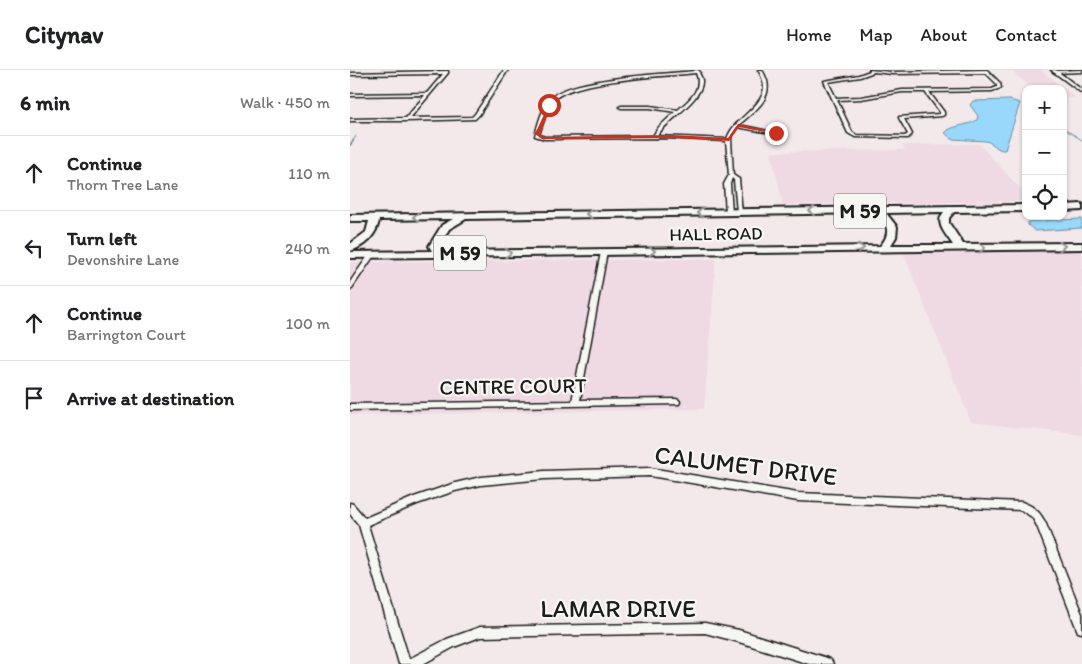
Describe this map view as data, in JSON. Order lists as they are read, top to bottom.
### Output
{
  "streets": {
    "highway": ["M 59", "HALL ROAD"],
    "street": ["CENTRE COURT", "CALUMET DRIVE", "LAMAR DRIVE"]
  },
  "page": {
    "header": "Citynav",
    "nav": [
      "Home",
      "Map",
      "About",
      "Contact"
    ],
    "heading": ["6 min", "Walk · 450 m"],
    "map_buttons": ["+", "−"],
    "list": [
      ["Continue", "Thorn Tree Lane", "110 m"],
      ["Turn left", "Devonshire Lane", "240 m"],
      ["Continue", "Barrington Court", "100 m"],
      "Arrive at destination"
    ]
  }
}
